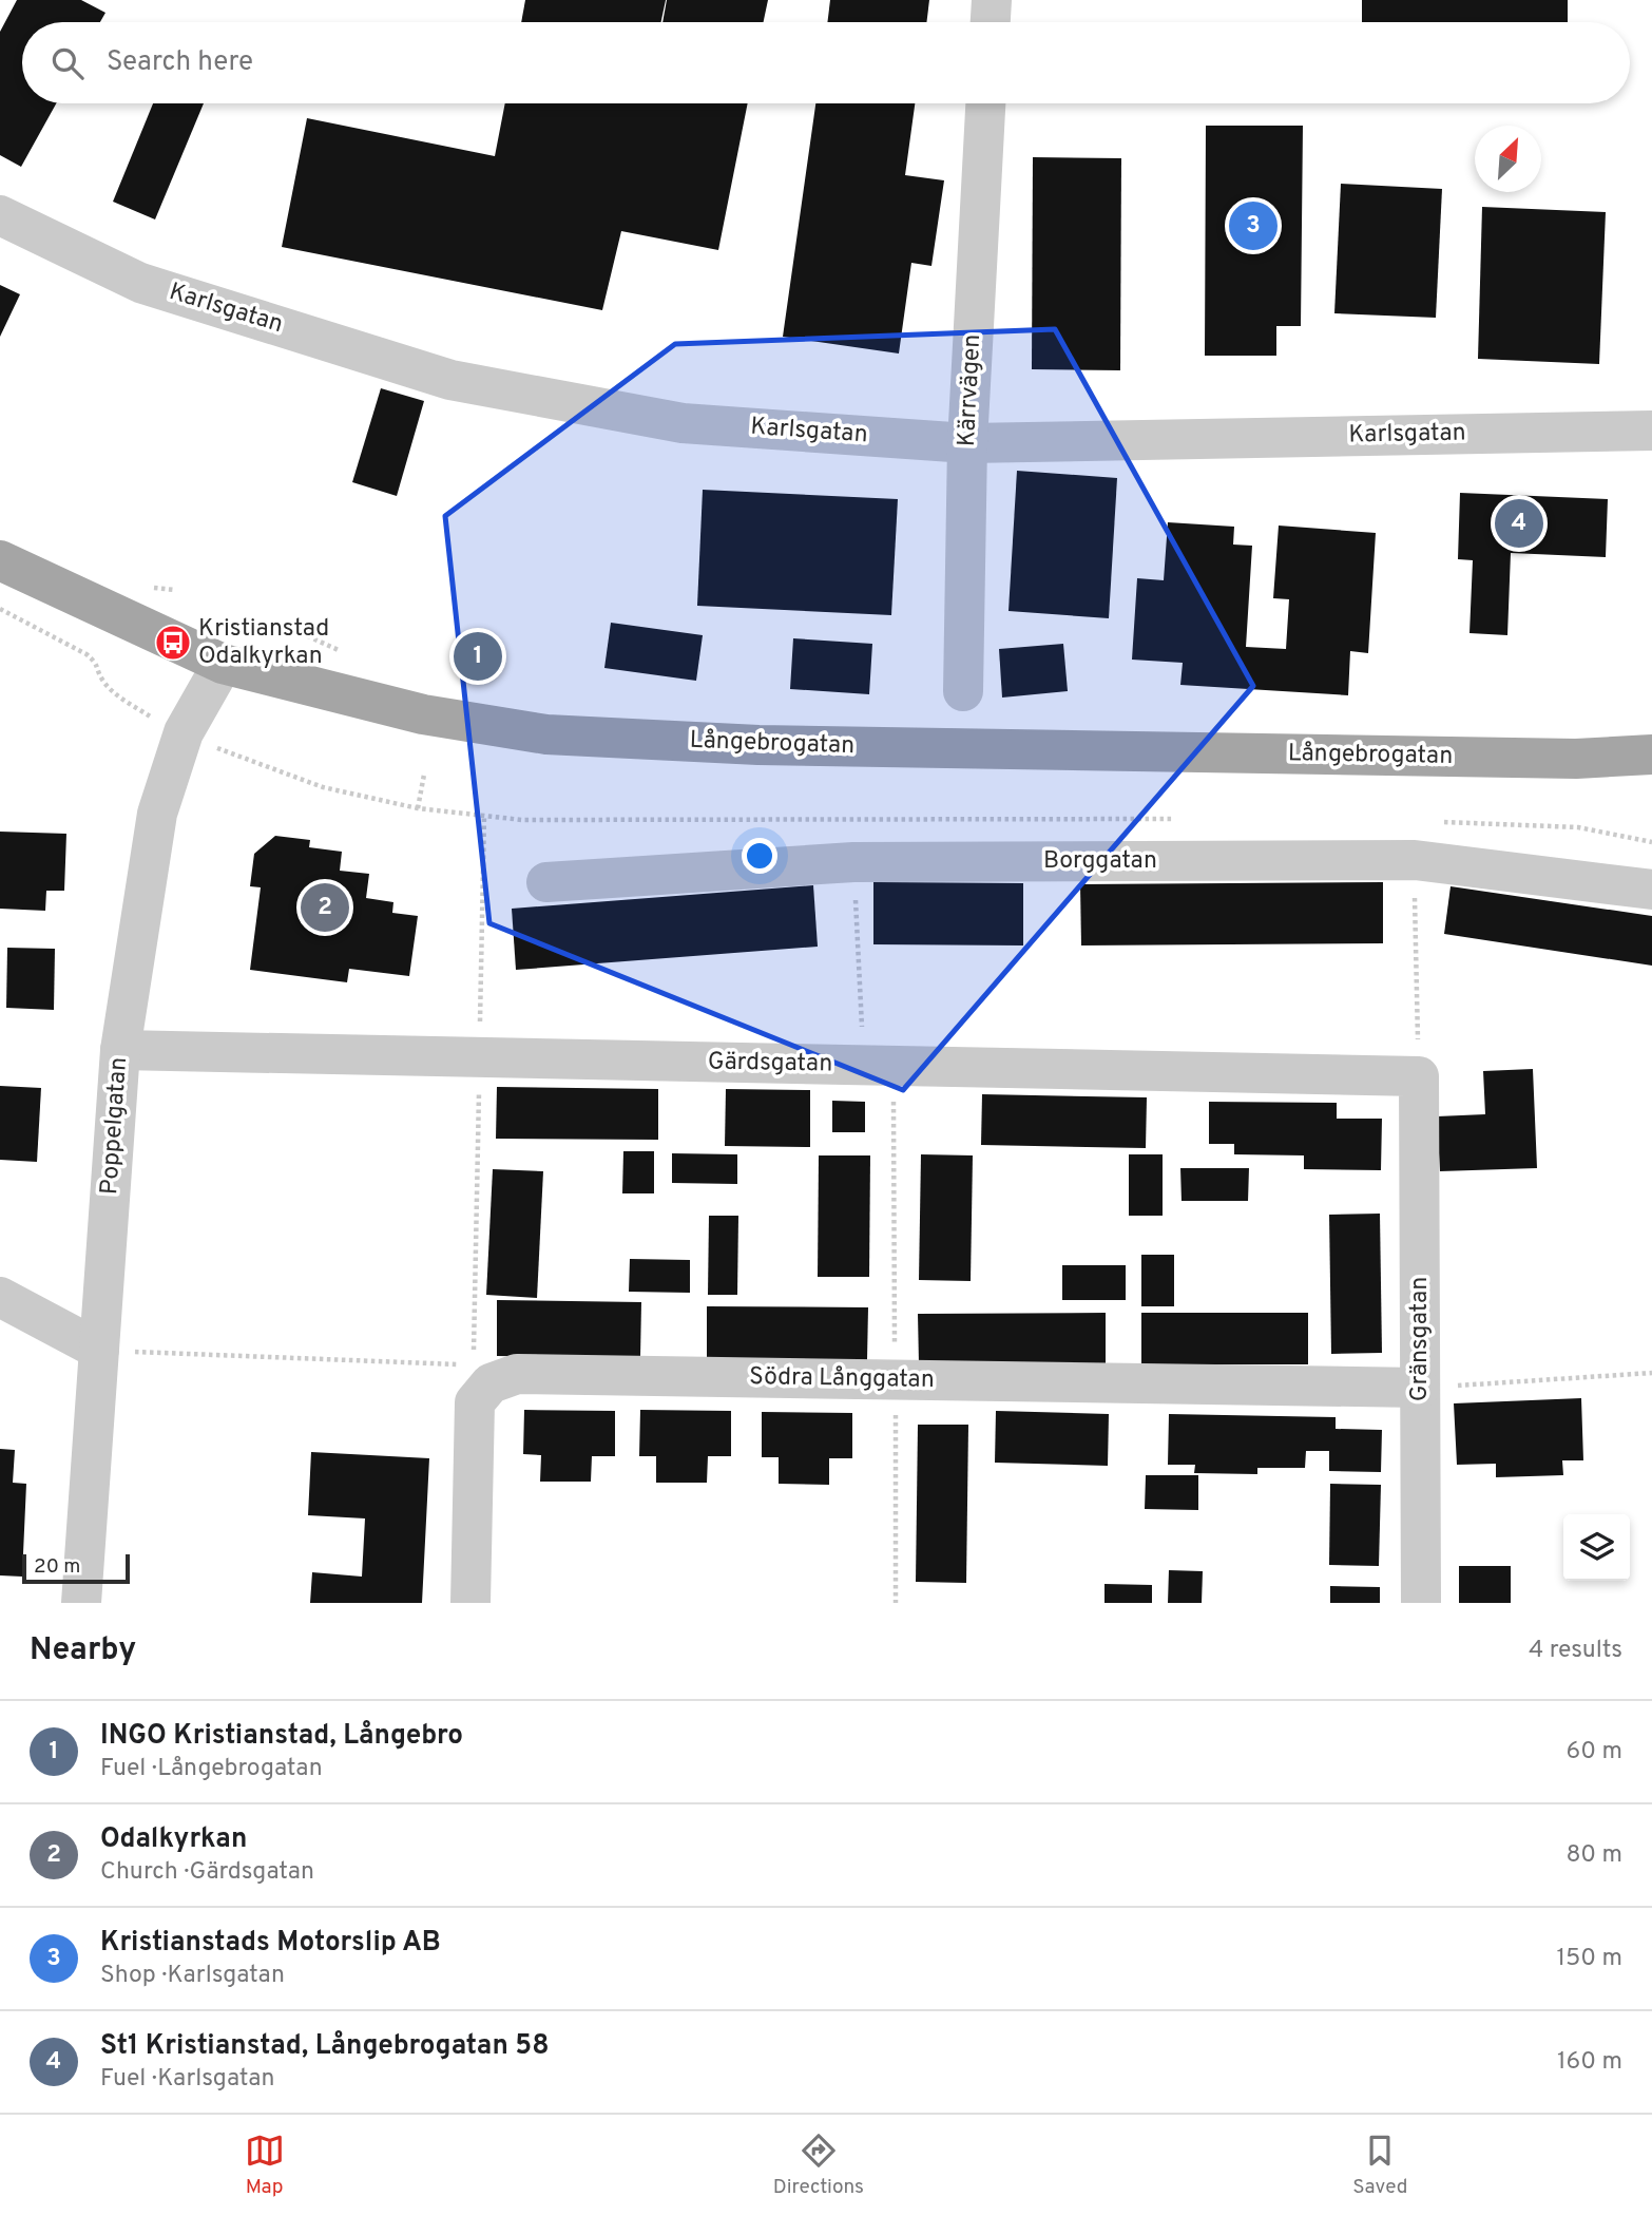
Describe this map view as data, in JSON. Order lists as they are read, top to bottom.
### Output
{
  "streets": {
    "main road": ["Långebrogatan"],
    "street": [
      "Karlsgatan",
      "Kärrvägen",
      "Borggatan",
      "Gärdsgatan",
      "Poppelgatan",
      "Gränsgatan",
      "Södra Långgatan"
    ]
  },
  "crossings": [
    ["Karlsgatan", "Kärrvägen"],
    ["Långebrogatan", "Poppelgatan"],
    ["Gärdsgatan", "Poppelgatan"],
    ["Gärdsgatan", "Gränsgatan"],
    ["Gränsgatan", "Södra Långgatan"]
  ],
  "places": {
    "bus stop": ["Kristianstad Odalkyrkan"]
  },
  "scale_bar": "20 m",
  "north": "top right",
  "page": {
    "search": "Search here",
    "pins": [
      "3",
      "4",
      "1",
      "2"
    ],
    "scale": "20 m",
    "heading": ["Nearby", "4 results"],
    "list": [
      {
        "mark": "1",
        "name": "INGO Kristianstad, Långebro",
        "note": "Fuel · Långebrogatan",
        "value": "60 m"
      },
      {
        "mark": "2",
        "name": "Odalkyrkan",
        "note": "Church · Gärdsgatan",
        "value": "80 m"
      },
      {
        "mark": "3",
        "name": "Kristianstads Motorslip AB",
        "note": "Shop · Karlsgatan",
        "value": "150 m"
      },
      {
        "mark": "4",
        "name": "St1 Kristianstad, Långebrogatan 58",
        "note": "Fuel · Karlsgatan",
        "value": "160 m"
      }
    ],
    "nav": ["Map", "Directions", "Saved"]
  }
}
